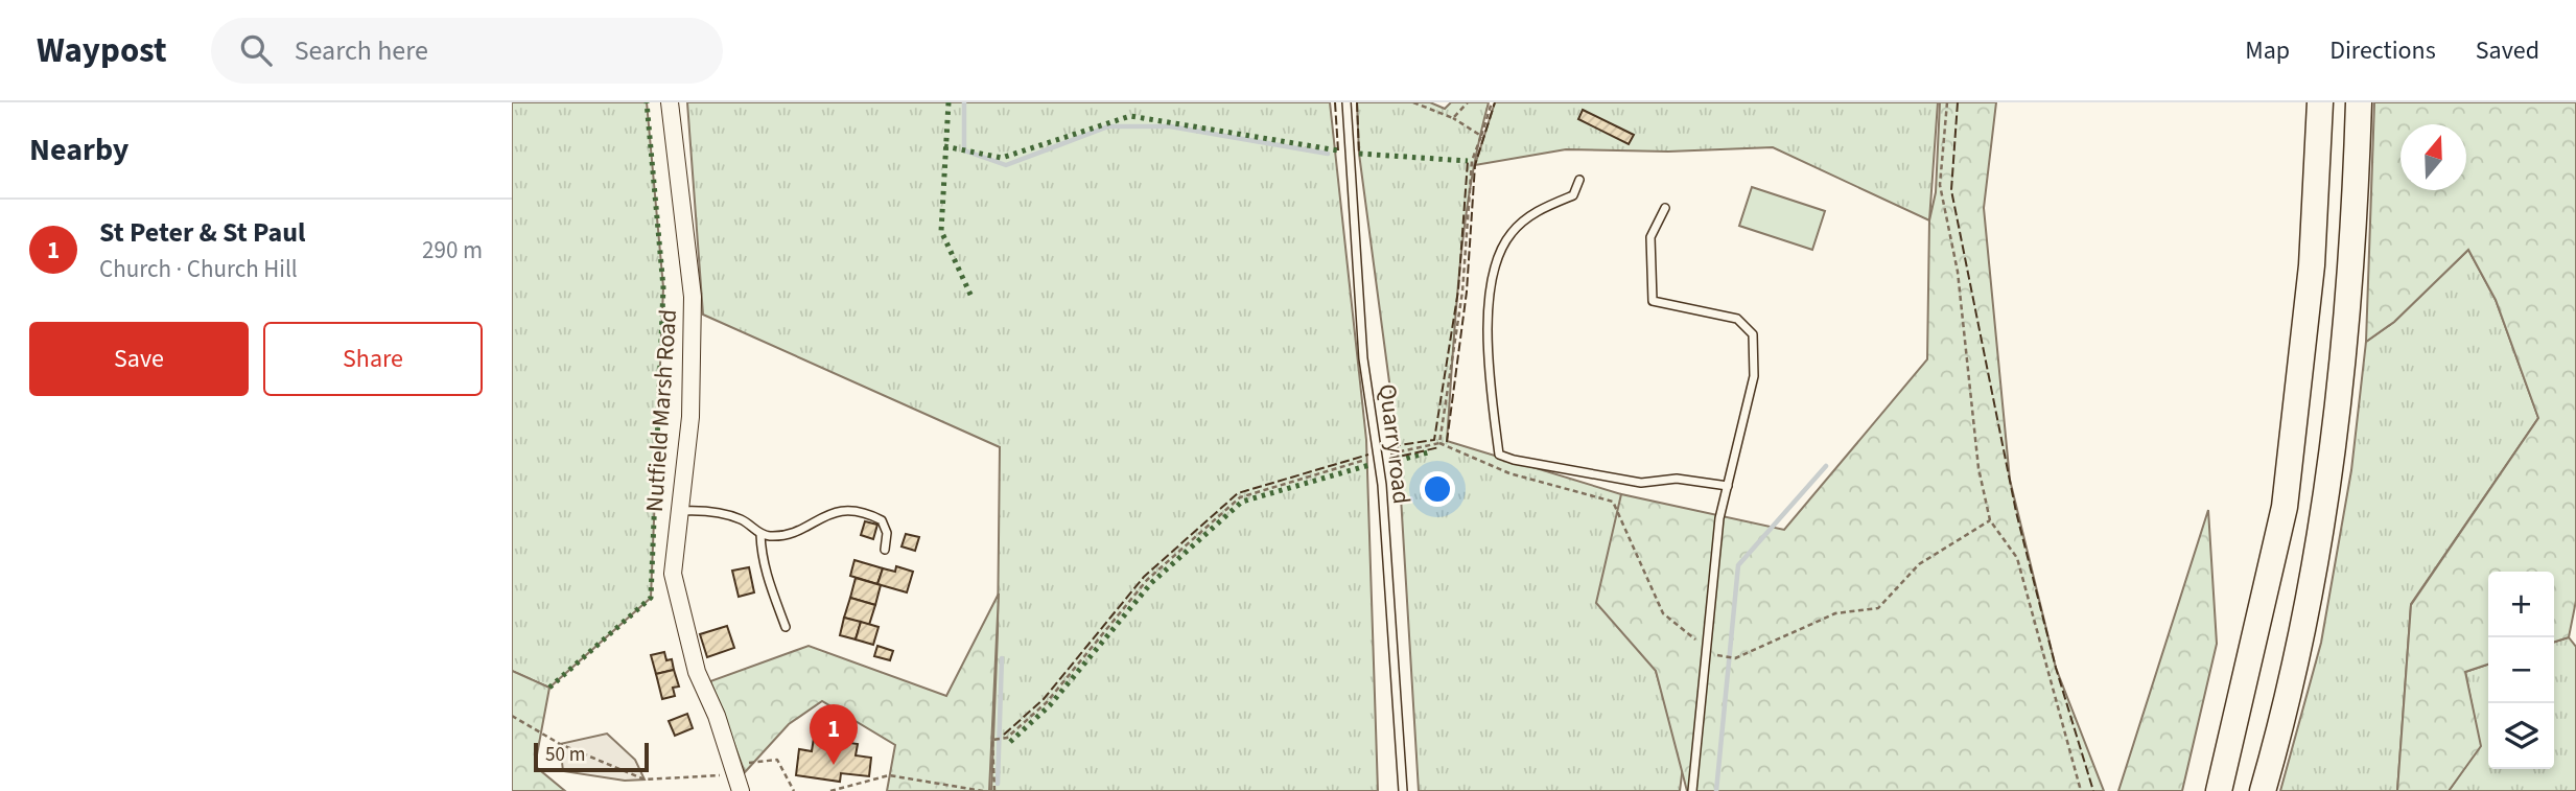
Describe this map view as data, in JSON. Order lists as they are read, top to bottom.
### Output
{
  "streets": {
    "street": ["Nutfield Marsh Road"],
    "lane": ["Quarry road"]
  },
  "scale_bar": "50 m",
  "north": "top",
  "page": {
    "header": "Waypost",
    "search": "Search here",
    "nav": ["Map", "Directions", "Saved"],
    "heading": "Nearby",
    "list": [
      {
        "mark": "1",
        "name": "St Peter & St Paul",
        "note": "Church · Church Hill",
        "value": "290 m"
      }
    ],
    "buttons": ["Save", "Share"],
    "map_buttons": ["+", "−"],
    "pins": "1",
    "scale": "50 m"
  }
}
